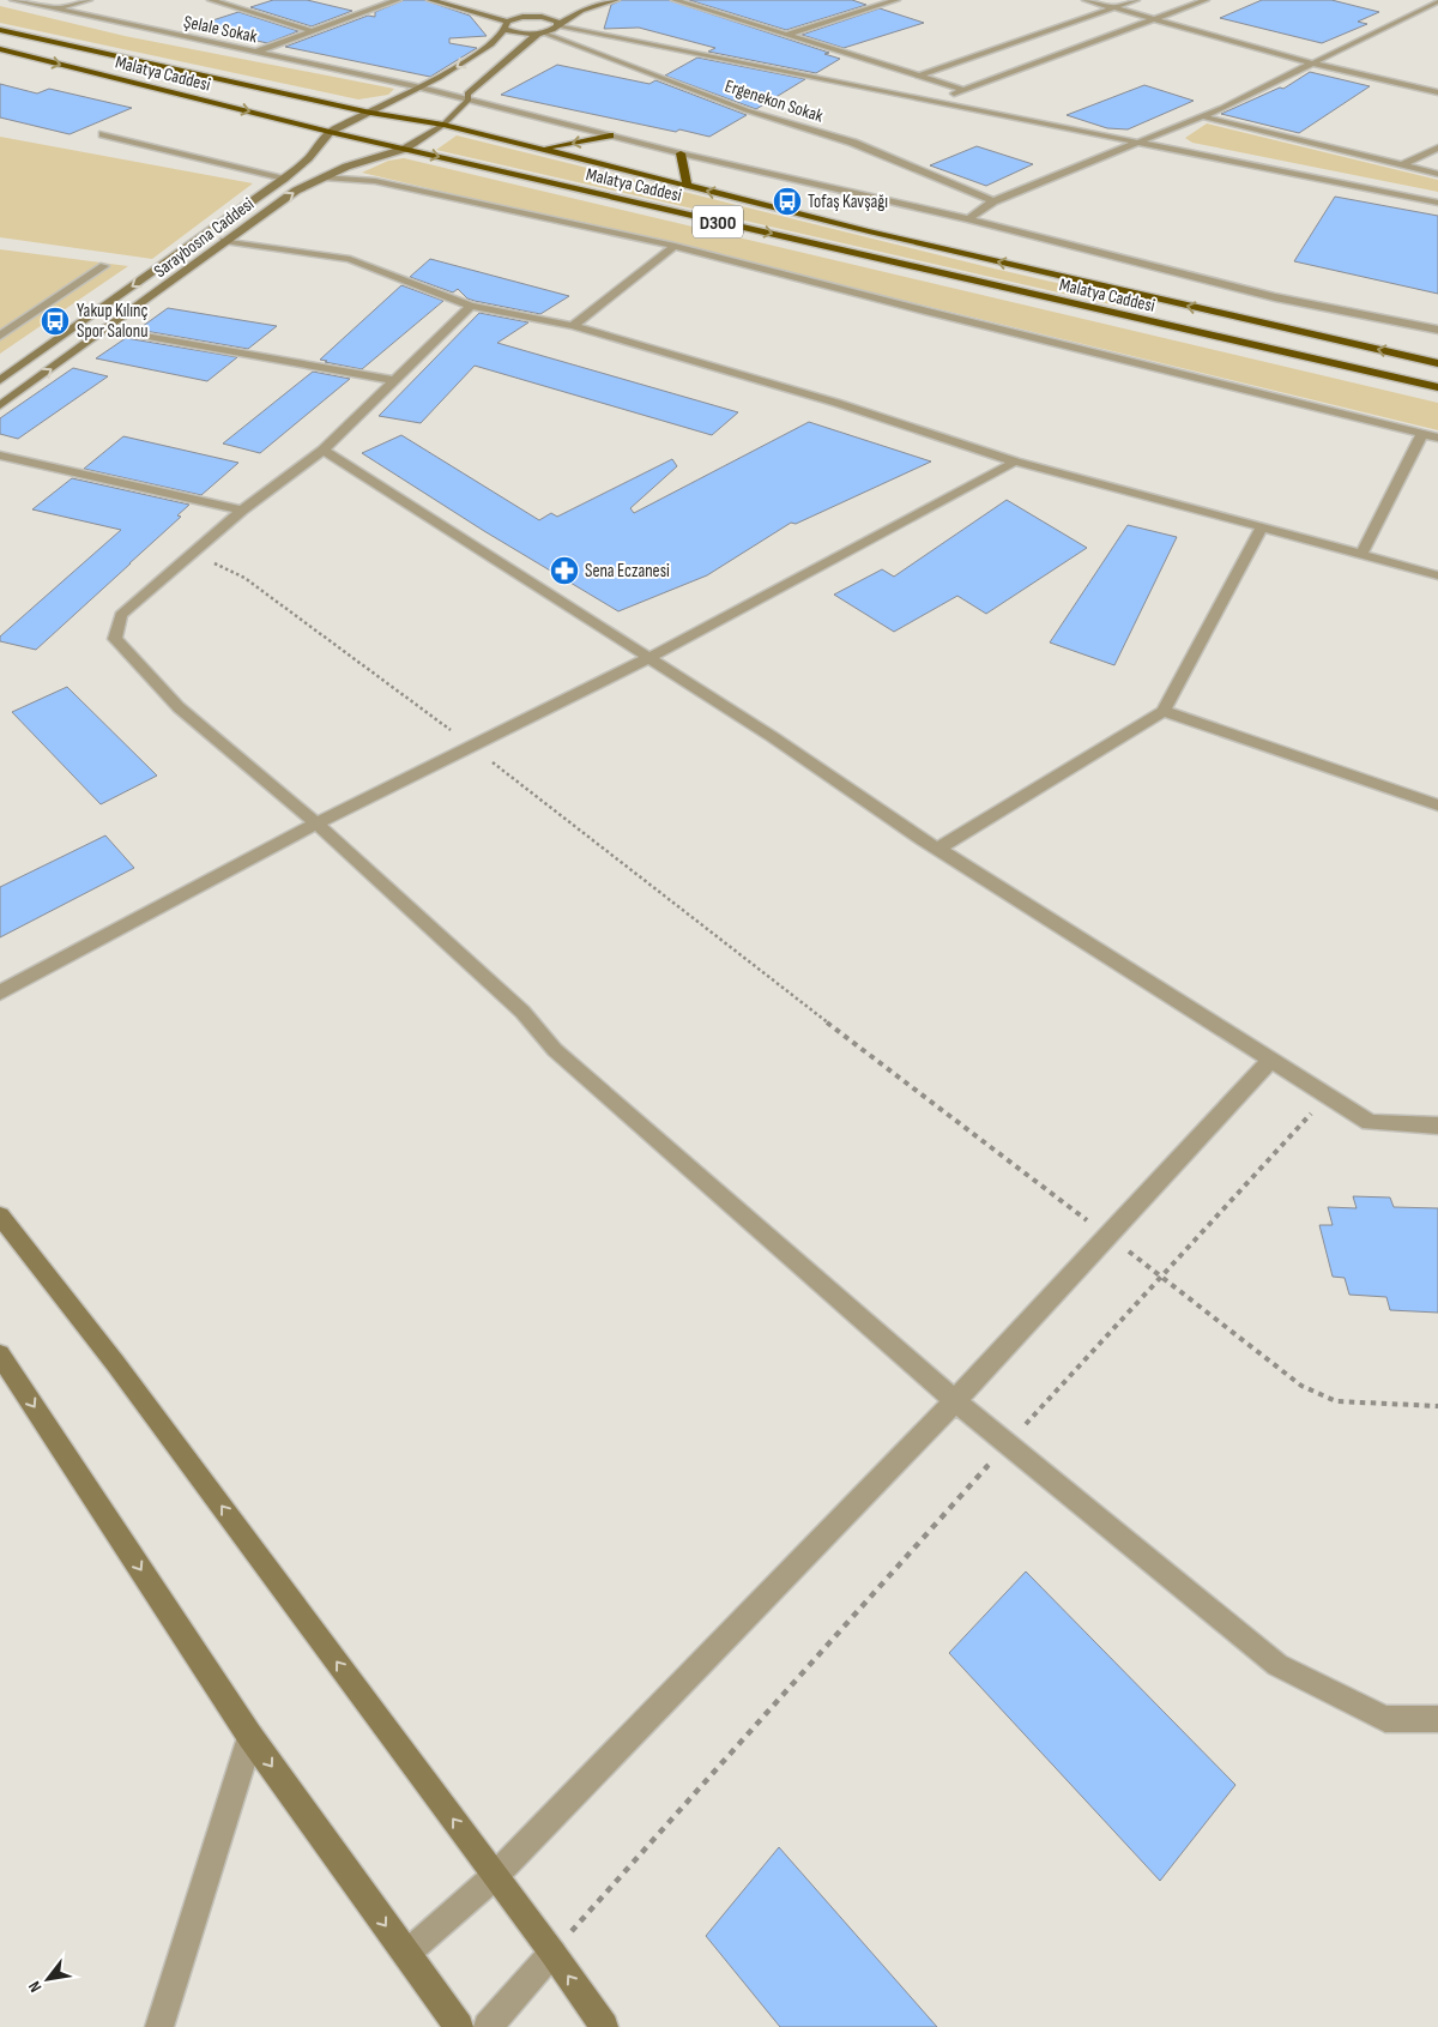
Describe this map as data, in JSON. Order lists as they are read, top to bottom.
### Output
{
  "streets": {
    "highway": ["Malatya Caddesi", "D300"],
    "main road": ["Saraybosna Caddesi"],
    "street": ["Şelale Sokak", "Ergenekon Sokak"]
  },
  "crossings": [
    ["Şelale Sokak", "Saraybosna Caddesi"],
    ["Malatya Caddesi", "Saraybosna Caddesi"],
    ["Ergenekon Sokak", "Saraybosna Caddesi"]
  ],
  "places": {
    "bus stop": ["Tofaş Kavşağı", "Yakup Kılınç Spor Salonu"],
    "pharmacy": ["Sena Eczanesi"]
  },
  "north": "bottom left"
}
